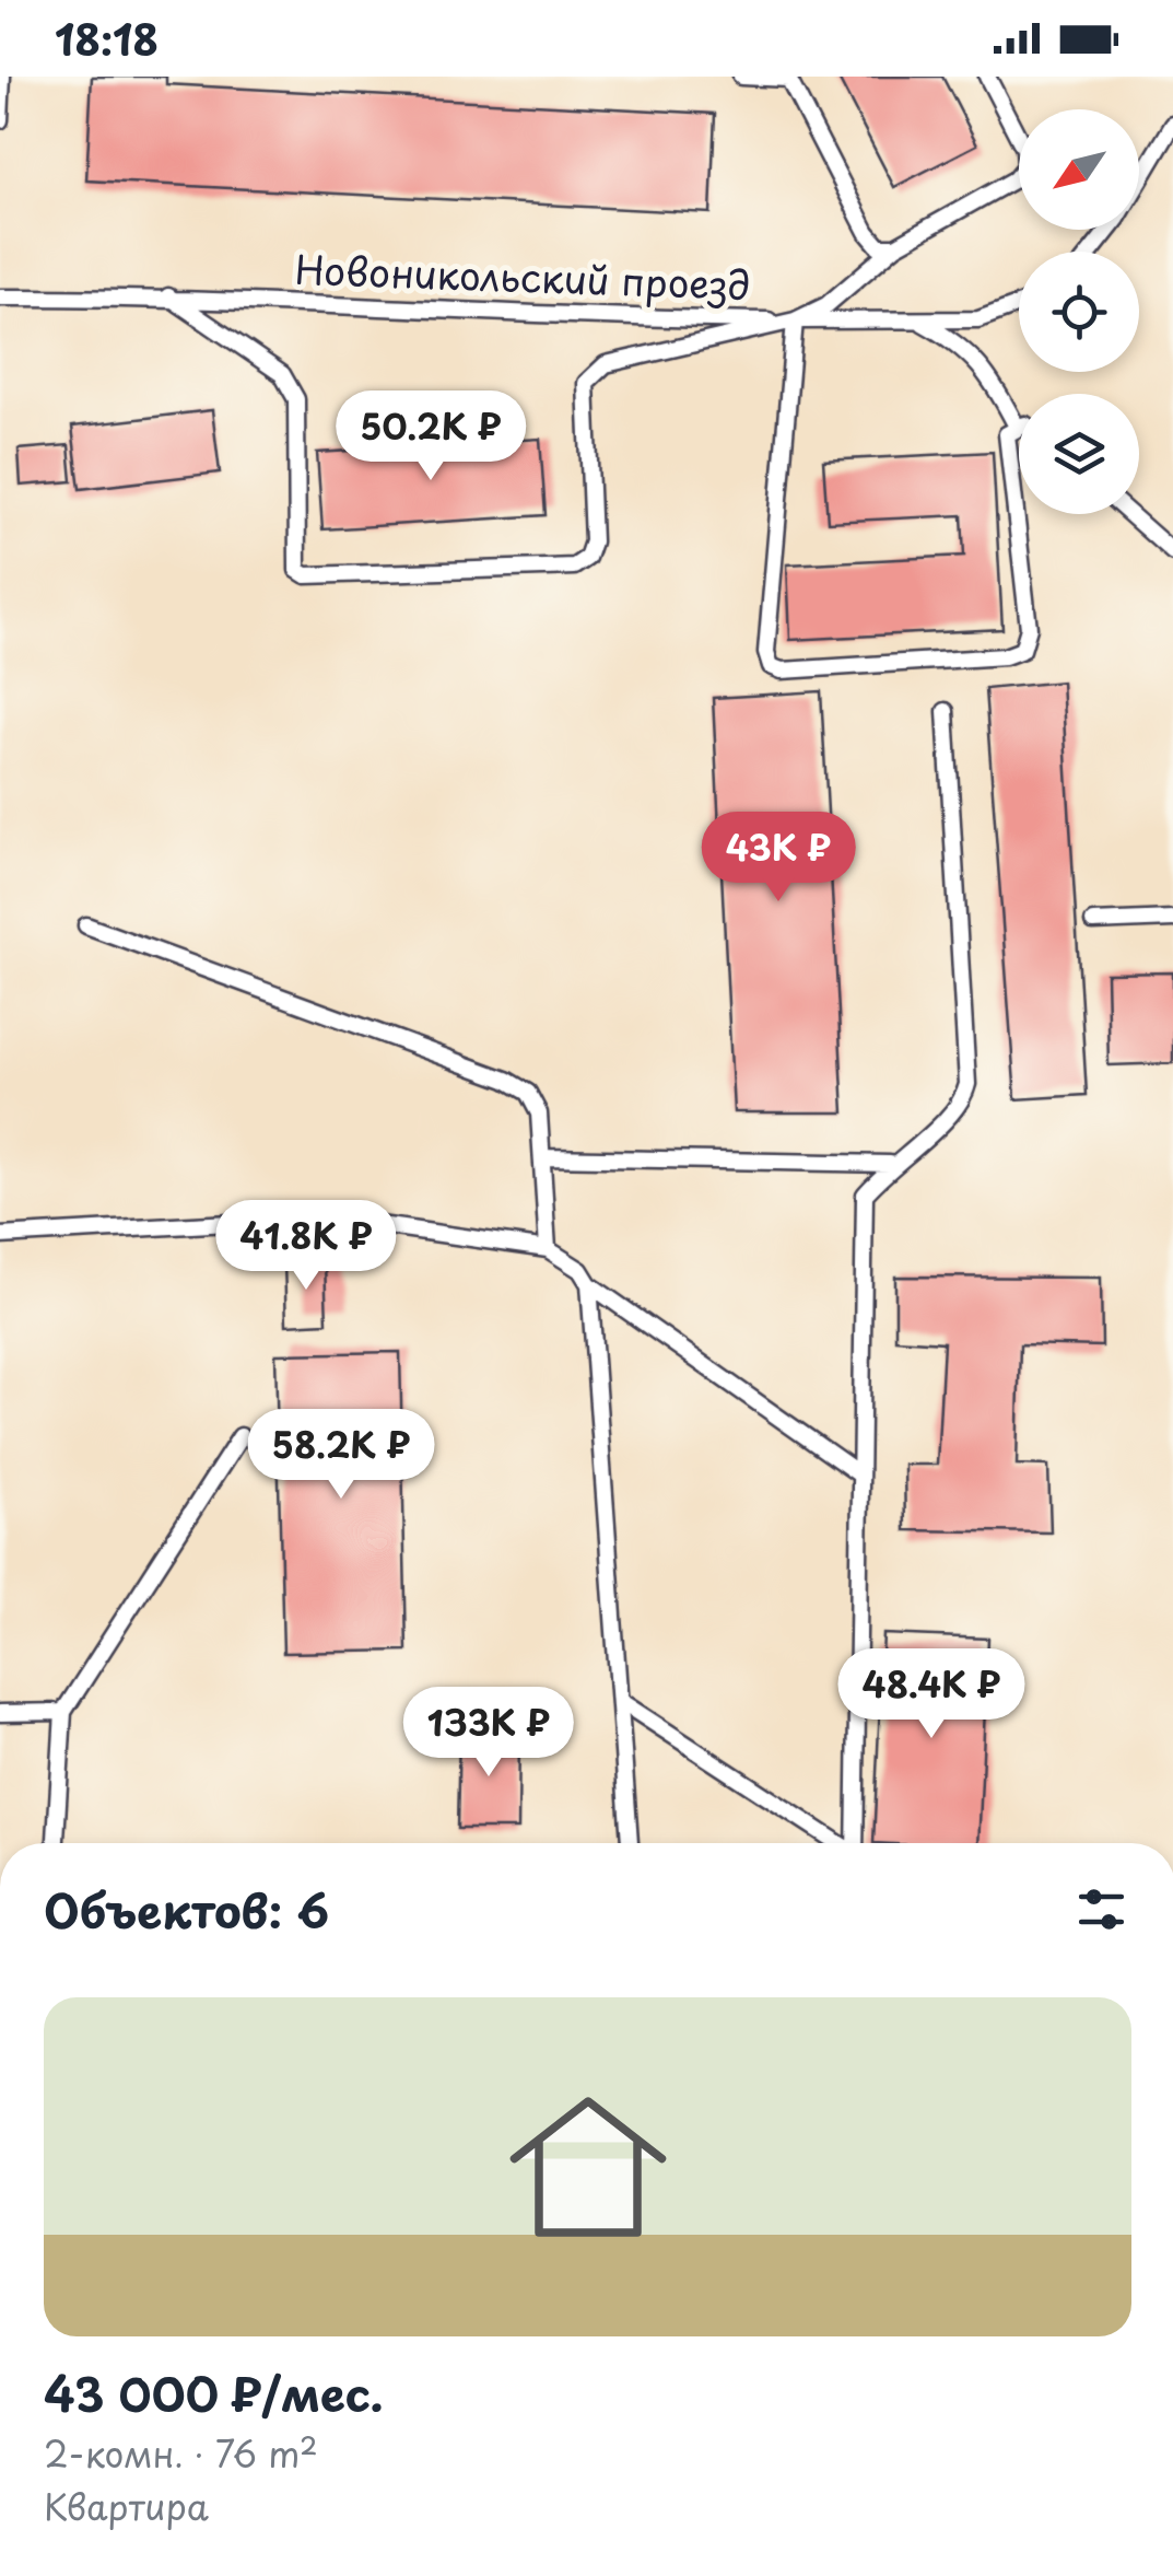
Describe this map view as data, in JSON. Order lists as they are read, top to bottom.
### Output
{
  "streets": {
    "lane": ["Новоникольский проезд"]
  },
  "north": "bottom left",
  "page": {
    "status": "18:18",
    "price": [
      "50.2K ₽",
      "43K ₽",
      "41.8K ₽",
      "58.2K ₽",
      "48.4K ₽",
      "133K ₽"
    ],
    "heading": "Объектов: 6",
    "list": [
      {
        "name": "43 000 ₽/мес.",
        "note": "2-комн. · 76 m² · Квартира"
      }
    ]
  }
}
